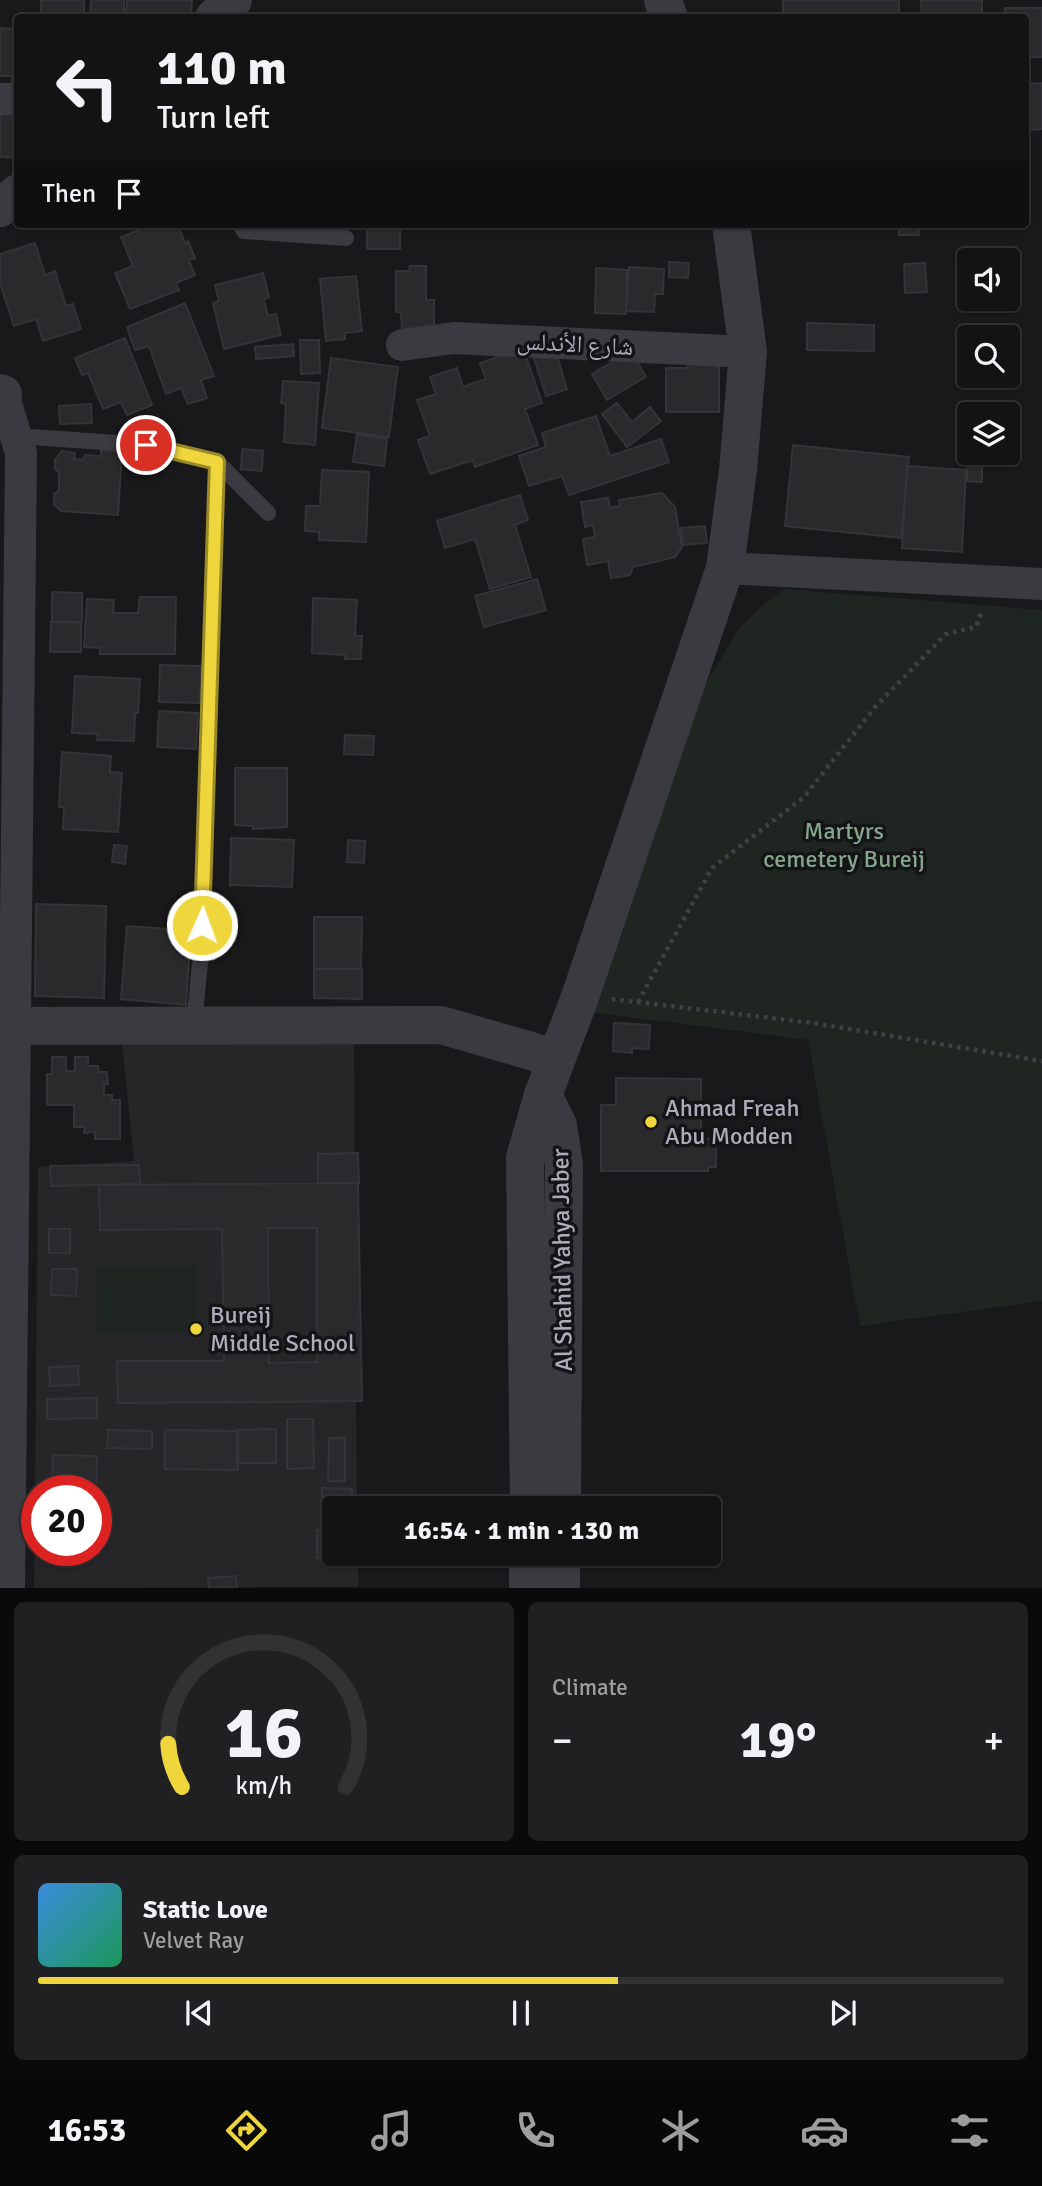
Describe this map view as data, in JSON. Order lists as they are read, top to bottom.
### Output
{
  "streets": {
    "street": ["شارع الأندلس", "Al Shahid Yahya Jaber"]
  },
  "parks": ["Martyrs cemetery Bureij"],
  "places": ["Ahmad Freah Abu Modden", "Bureij Middle School"],
  "page": {
    "turn": ["110 m", "Turn left"],
    "then": "Then",
    "limit": "20",
    "trip": "16:54 · 1 min · 130 m",
    "tile": "Climate",
    "heat": ["−", "19°", "+"],
    "song": ["Static Love", "Velvet Ray"],
    "tabs": "16:53",
    "gauge": ["16", "km/h"]
  }
}
